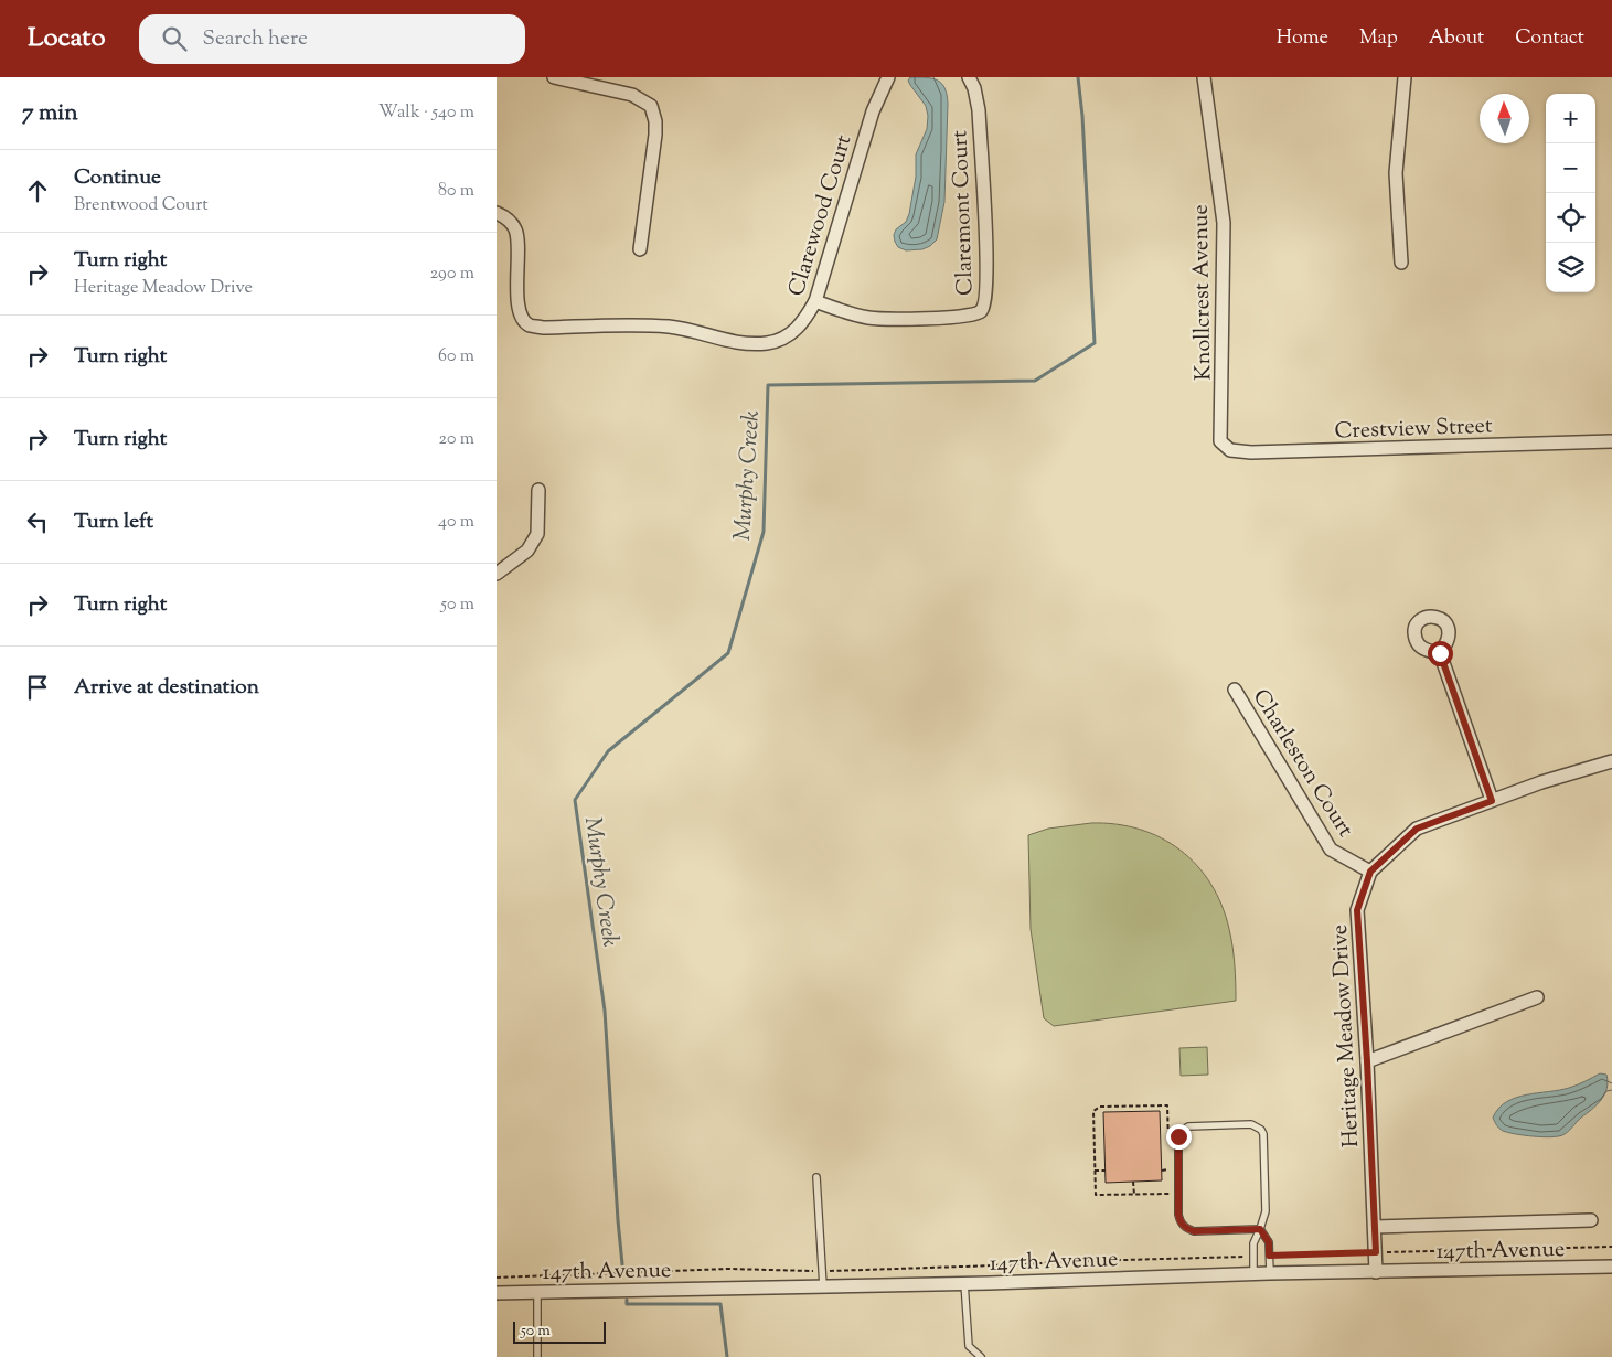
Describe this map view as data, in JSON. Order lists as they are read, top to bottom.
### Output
{
  "streets": {
    "street": [
      "Claremont Court",
      "Clarewood Court",
      "Knollcrest Avenue",
      "Crestview Street",
      "Charleston Court",
      "Heritage Meadow Drive",
      "147th Avenue"
    ]
  },
  "crossings": [
    ["Claremont Court", "Clarewood Court"],
    ["Knollcrest Avenue", "Crestview Street"],
    ["Charleston Court", "Heritage Meadow Drive"],
    ["Heritage Meadow Drive", "147th Avenue"]
  ],
  "water": ["Murphy Creek"],
  "scale_bar": "50 m",
  "north": "top",
  "page": {
    "header": "Locato",
    "search": "Search here",
    "nav": [
      "Home",
      "Map",
      "About",
      "Contact"
    ],
    "heading": ["7 min", "Walk · 540 m"],
    "map_buttons": ["+", "−"],
    "list": [
      ["Continue", "Brentwood Court", "80 m"],
      ["Turn right", "Heritage Meadow Drive", "290 m"],
      ["Turn right", "60 m"],
      ["Turn right", "20 m"],
      ["Turn left", "40 m"],
      ["Turn right", "50 m"],
      "Arrive at destination"
    ],
    "scale": "50 m"
  }
}
